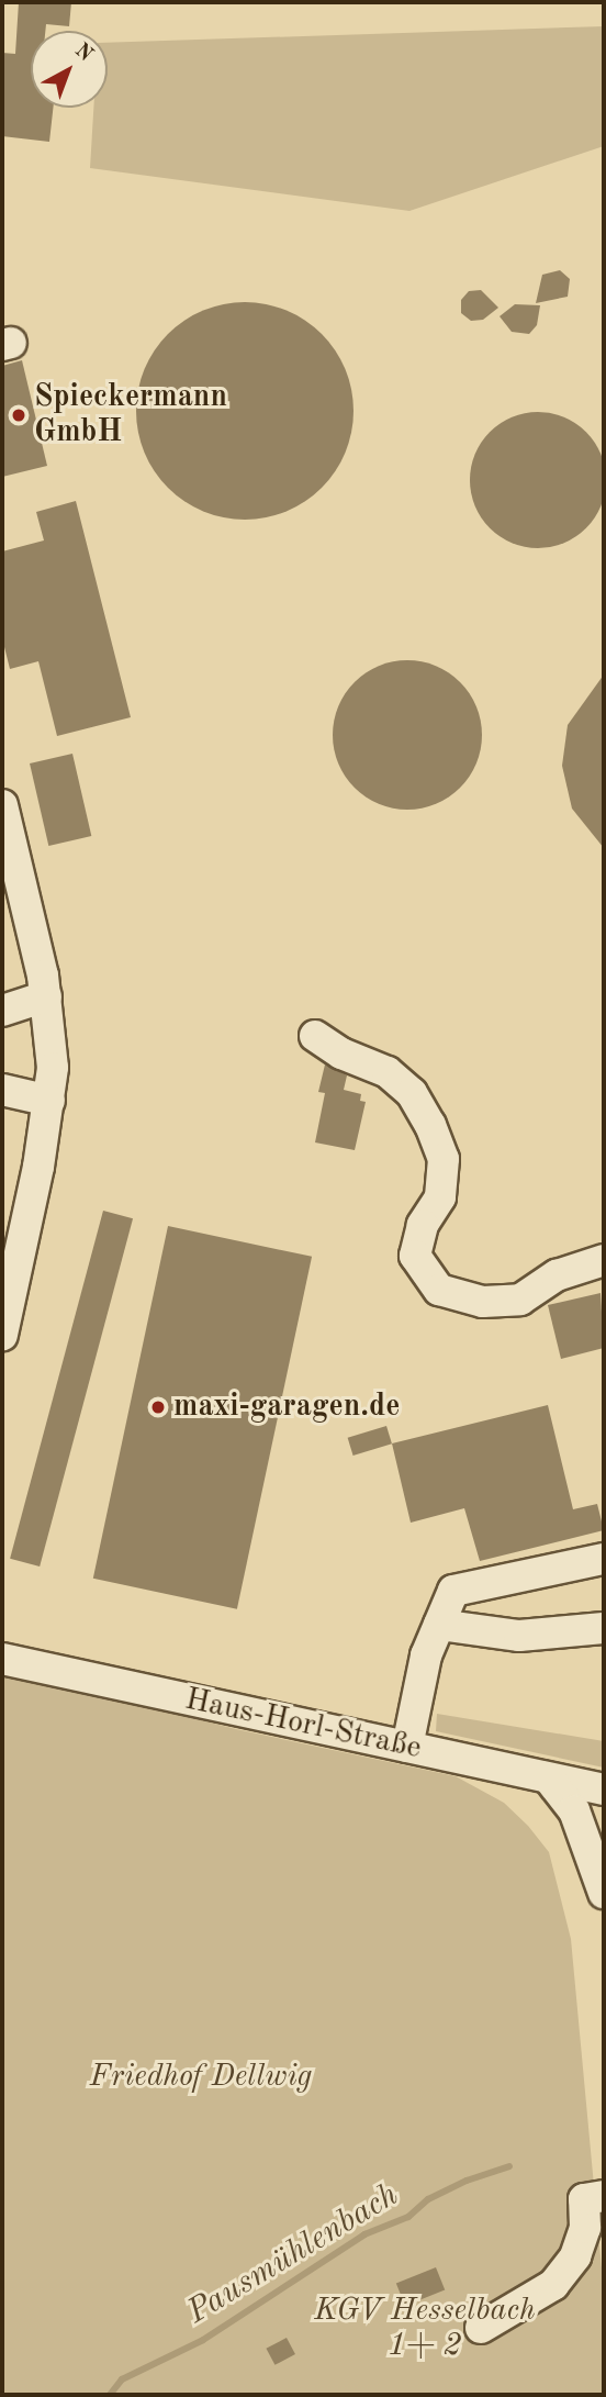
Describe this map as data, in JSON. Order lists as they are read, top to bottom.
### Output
{
  "streets": {
    "street": ["Haus-Horl-Straße"]
  },
  "water": ["Pausmühlenbach"],
  "parks": ["Friedhof Dellwig", "KGV Hesselbach 1+ 2"],
  "places": ["Spieckermann GmbH", "maxi-garagen.de"],
  "north": "top right"
}
